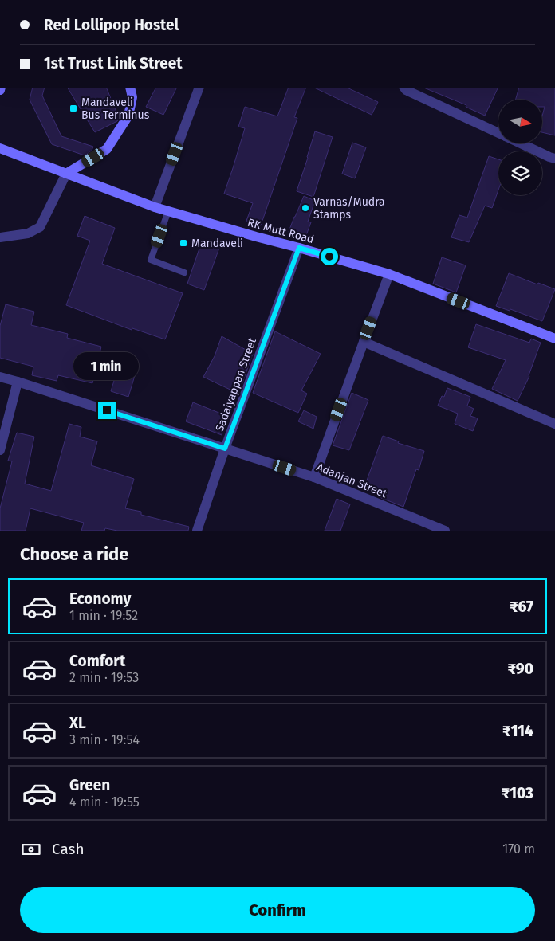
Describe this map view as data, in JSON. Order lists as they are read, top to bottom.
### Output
{
  "streets": {
    "main road": ["RK Mutt Road"],
    "street": ["Sadaiyappan Street", "Adanjan Street"]
  },
  "crossings": [
    ["RK Mutt Road", "Sadaiyappan Street"],
    ["Sadaiyappan Street", "Adanjan Street"]
  ],
  "places": {
    "transit": ["Mandaveli Bus Terminus", "Mandaveli"],
    "other": ["Varnas/Mudra Stamps"]
  },
  "north": "right",
  "page": {
    "banner": ["Red Lollipop Hostel", "1st Trust Link Street"],
    "bubble": "1 min",
    "heading": "Choose a ride",
    "list": [
      {
        "name": "Economy",
        "note": "1 min · 19:52",
        "value": "₹67"
      },
      {
        "name": "Comfort",
        "note": "2 min · 19:53",
        "value": "₹90"
      },
      {
        "name": "XL",
        "note": "3 min · 19:54",
        "value": "₹114"
      },
      {
        "name": "Green",
        "note": "4 min · 19:55",
        "value": "₹103"
      }
    ],
    "pay": ["Cash", "170 m"],
    "buttons": "Confirm"
  }
}
